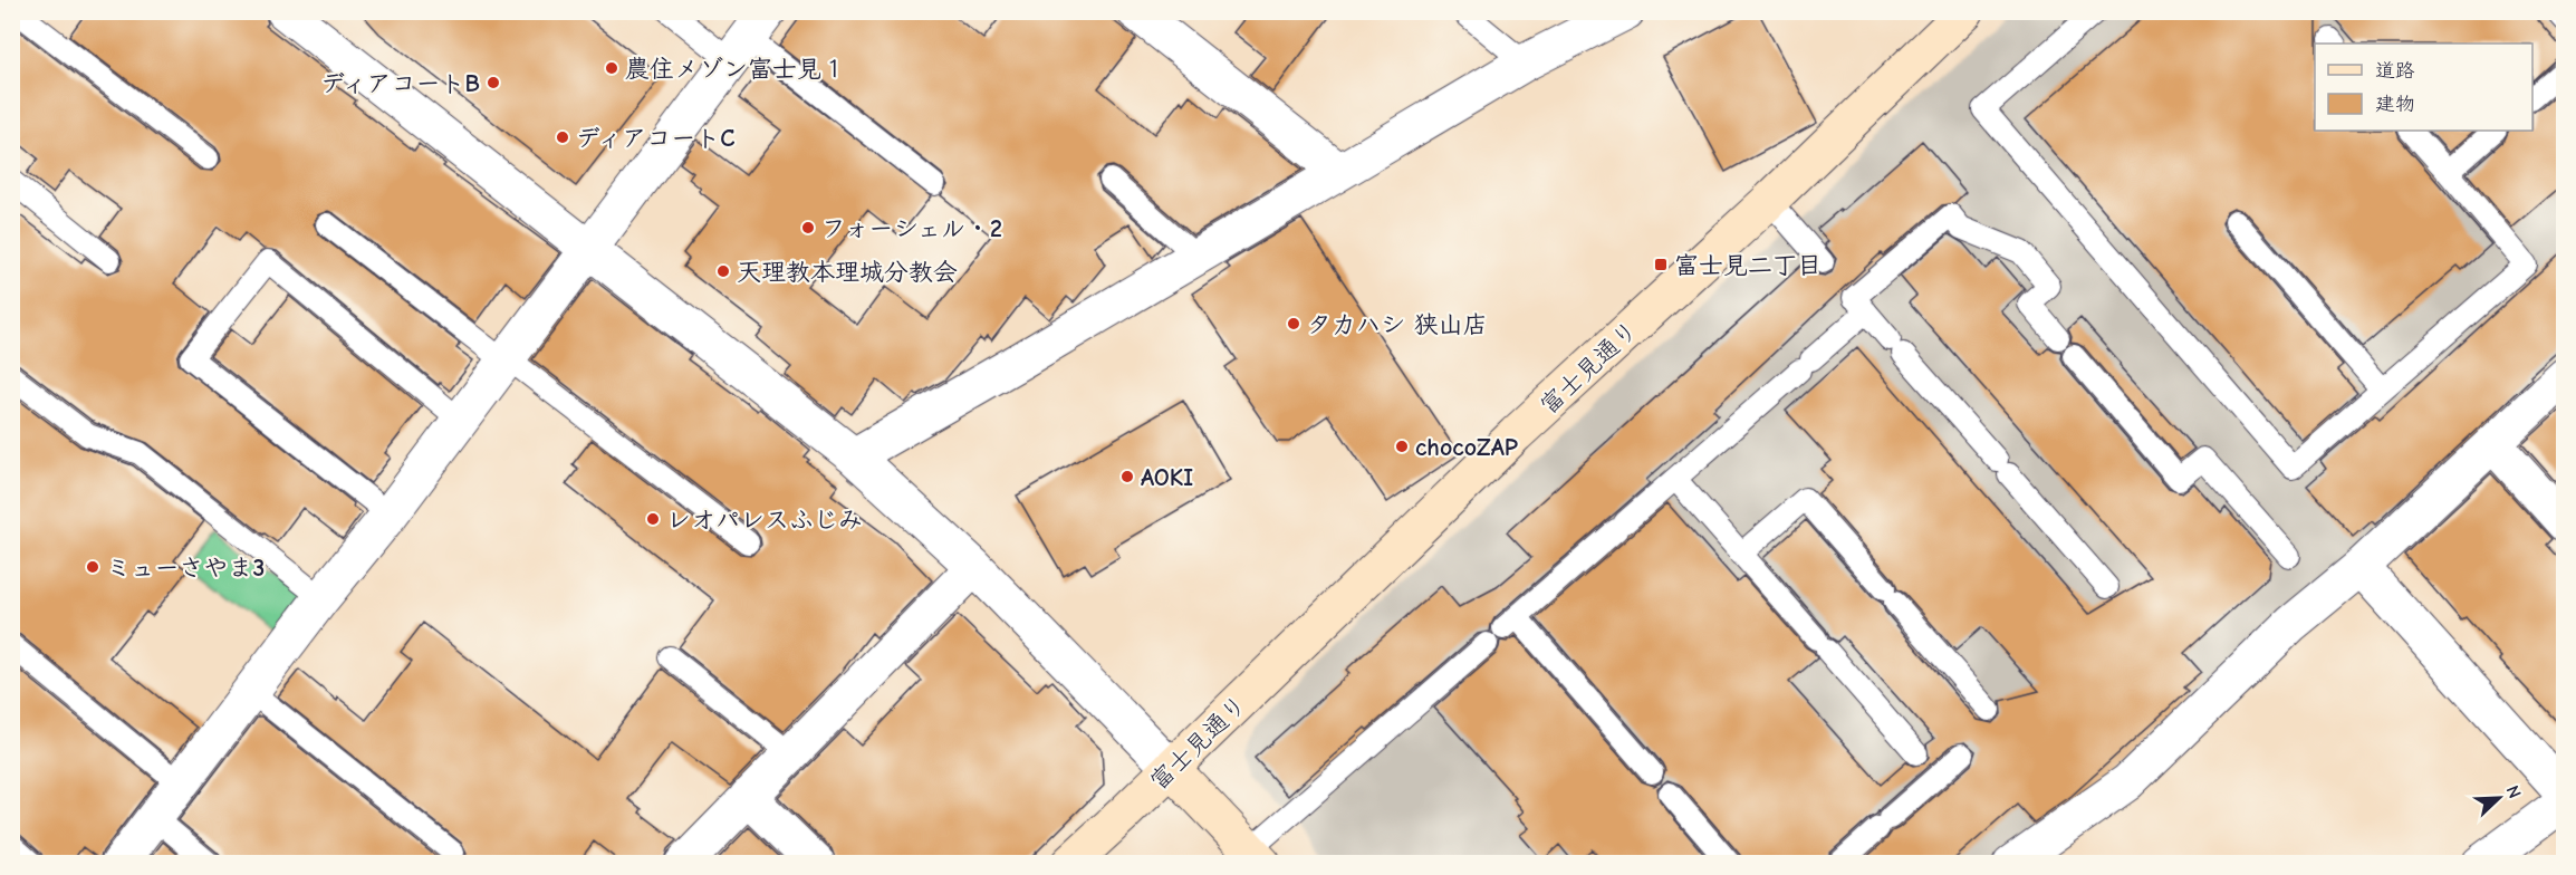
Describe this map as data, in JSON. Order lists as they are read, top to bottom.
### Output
{
  "streets": {
    "street": ["富士見通り"]
  },
  "places": {
    "other": [
      "農住メゾン富士見１",
      "ディアコートB",
      "ディアコートC",
      "フォーシェル・2",
      "天理教本理城分教会",
      "タカハシ 狭山店",
      "chocoZAP",
      "AOKI",
      "レオパレスふじみ",
      "ミューさやま3"
    ],
    "transit": ["富士見二丁目"]
  },
  "legend": ["道路", "建物"],
  "north": "top right"
}
